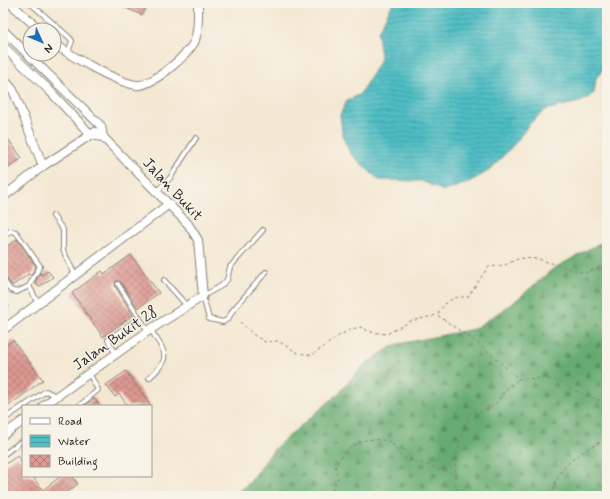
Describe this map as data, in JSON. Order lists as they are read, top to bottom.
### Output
{
  "streets": {
    "street": ["Jalan Bukit", "Jalan Bukit 28"]
  },
  "crossings": [
    ["Jalan Bukit", "Jalan Bukit 28"]
  ],
  "legend": ["Road", "Water", "Building"],
  "north": "bottom right"
}
